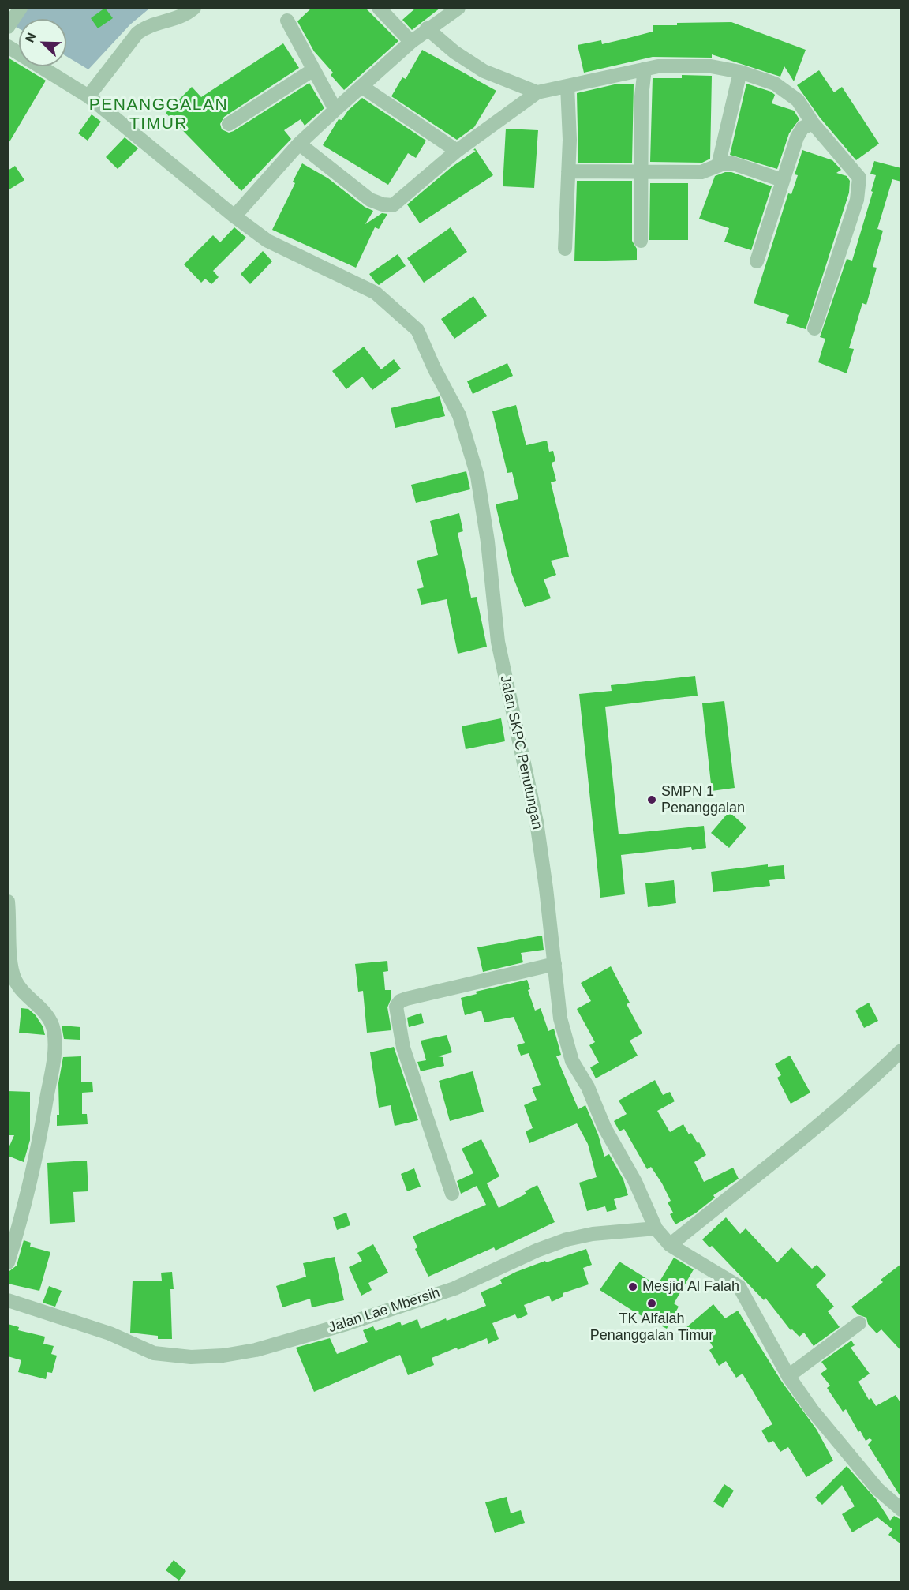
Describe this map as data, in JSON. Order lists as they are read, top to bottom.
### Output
{
  "streets": {
    "street": ["Jalan SKPC Penutungan", "Jalan Lae Mbersih"]
  },
  "crossings": [
    ["Jalan SKPC Penutungan", "Jalan Lae Mbersih"]
  ],
  "districts": ["PENANGGALAN TIMUR"],
  "places": ["SMPN 1 Penanggalan", "Mesjid Al Falah", "TK Alfalah Penanggalan Timur"],
  "north": "top left"
}
